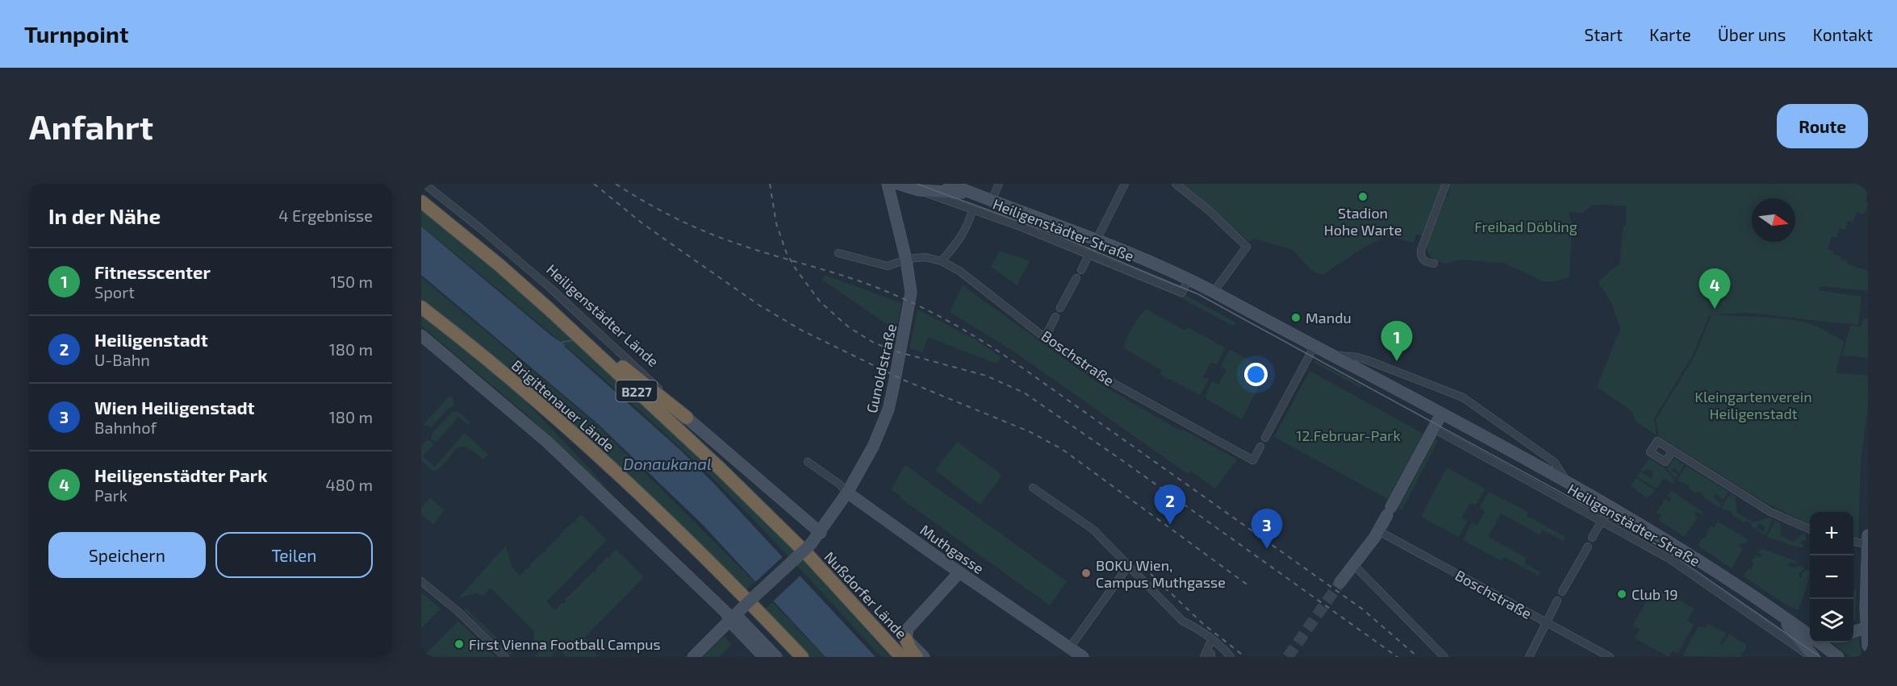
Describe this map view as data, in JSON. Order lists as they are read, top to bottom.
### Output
{
  "streets": {
    "highway": ["B227", "Brigittenauer Lände", "Nußdorfer Lände"],
    "main road": [
      "Heiligenstädter Straße",
      "Heiligenstädter Lände",
      "Gunoldstraße",
      "Muthgasse"
    ],
    "street": ["Boschstraße"]
  },
  "crossings": [
    ["Heiligenstädter Lände", "Gunoldstraße"],
    ["Boschstraße", "Gunoldstraße"],
    ["Gunoldstraße", "B227"],
    ["Gunoldstraße", "Muthgasse"],
    ["Gunoldstraße", "Nußdorfer Lände"],
    ["B227", "Nußdorfer Lände"]
  ],
  "water": ["Donaukanal"],
  "parks": ["Freibad Döbling", "Kleingartenverein Heiligenstadt", "12.Februar-Park"],
  "places": [
    "Stadion Hohe Warte",
    "Mandu",
    "BOKU Wien, Campus Muthgasse",
    "Club 19",
    "First Vienna Football Campus"
  ],
  "north": "right",
  "page": {
    "header": "Turnpoint",
    "nav": [
      "Start",
      "Karte",
      "Über uns",
      "Kontakt"
    ],
    "buttons": [
      "Route",
      ["Speichern", "Teilen"]
    ],
    "title": "Anfahrt",
    "heading": ["In der Nähe", "4 Ergebnisse"],
    "list": [
      {
        "mark": "1",
        "name": "Fitnesscenter",
        "note": "Sport",
        "value": "150 m"
      },
      {
        "mark": "2",
        "name": "Heiligenstadt",
        "note": "U-Bahn",
        "value": "180 m"
      },
      {
        "mark": "3",
        "name": "Wien Heiligenstadt",
        "note": "Bahnhof",
        "value": "180 m"
      },
      {
        "mark": "4",
        "name": "Heiligenstädter Park",
        "note": "Park",
        "value": "480 m"
      }
    ],
    "pins": [
      "4",
      "1",
      "2",
      "3"
    ],
    "map_buttons": ["+", "−"]
  }
}
